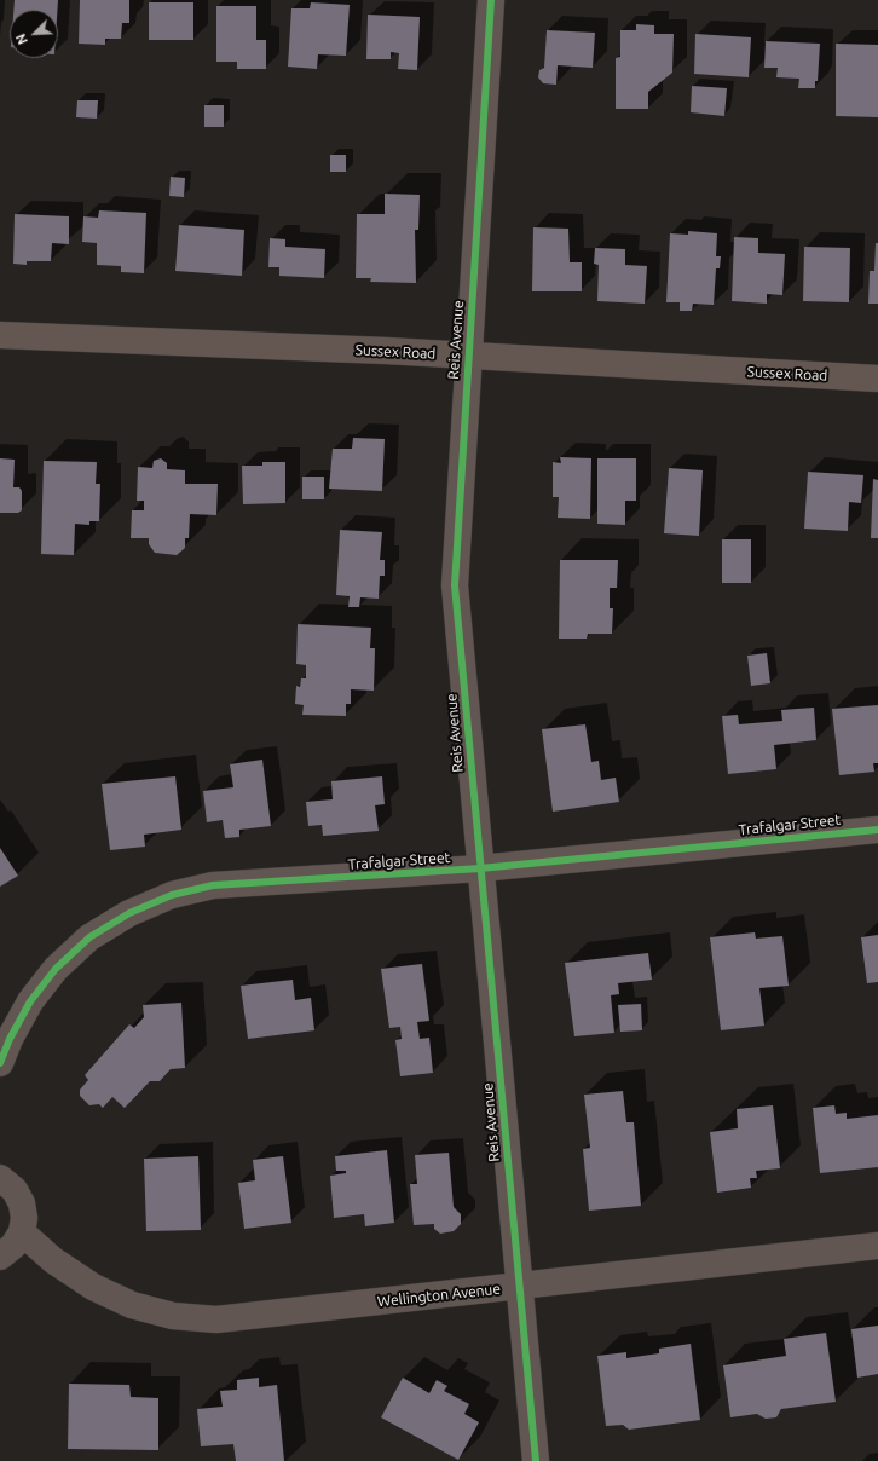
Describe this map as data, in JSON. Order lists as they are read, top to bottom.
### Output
{
  "streets": {
    "street": [
      "Reis Avenue",
      "Sussex Road",
      "Trafalgar Street",
      "Wellington Avenue"
    ]
  },
  "crossings": [
    ["Reis Avenue", "Sussex Road"],
    ["Reis Avenue", "Trafalgar Street"],
    ["Reis Avenue", "Wellington Avenue"]
  ],
  "north": "bottom left"
}
